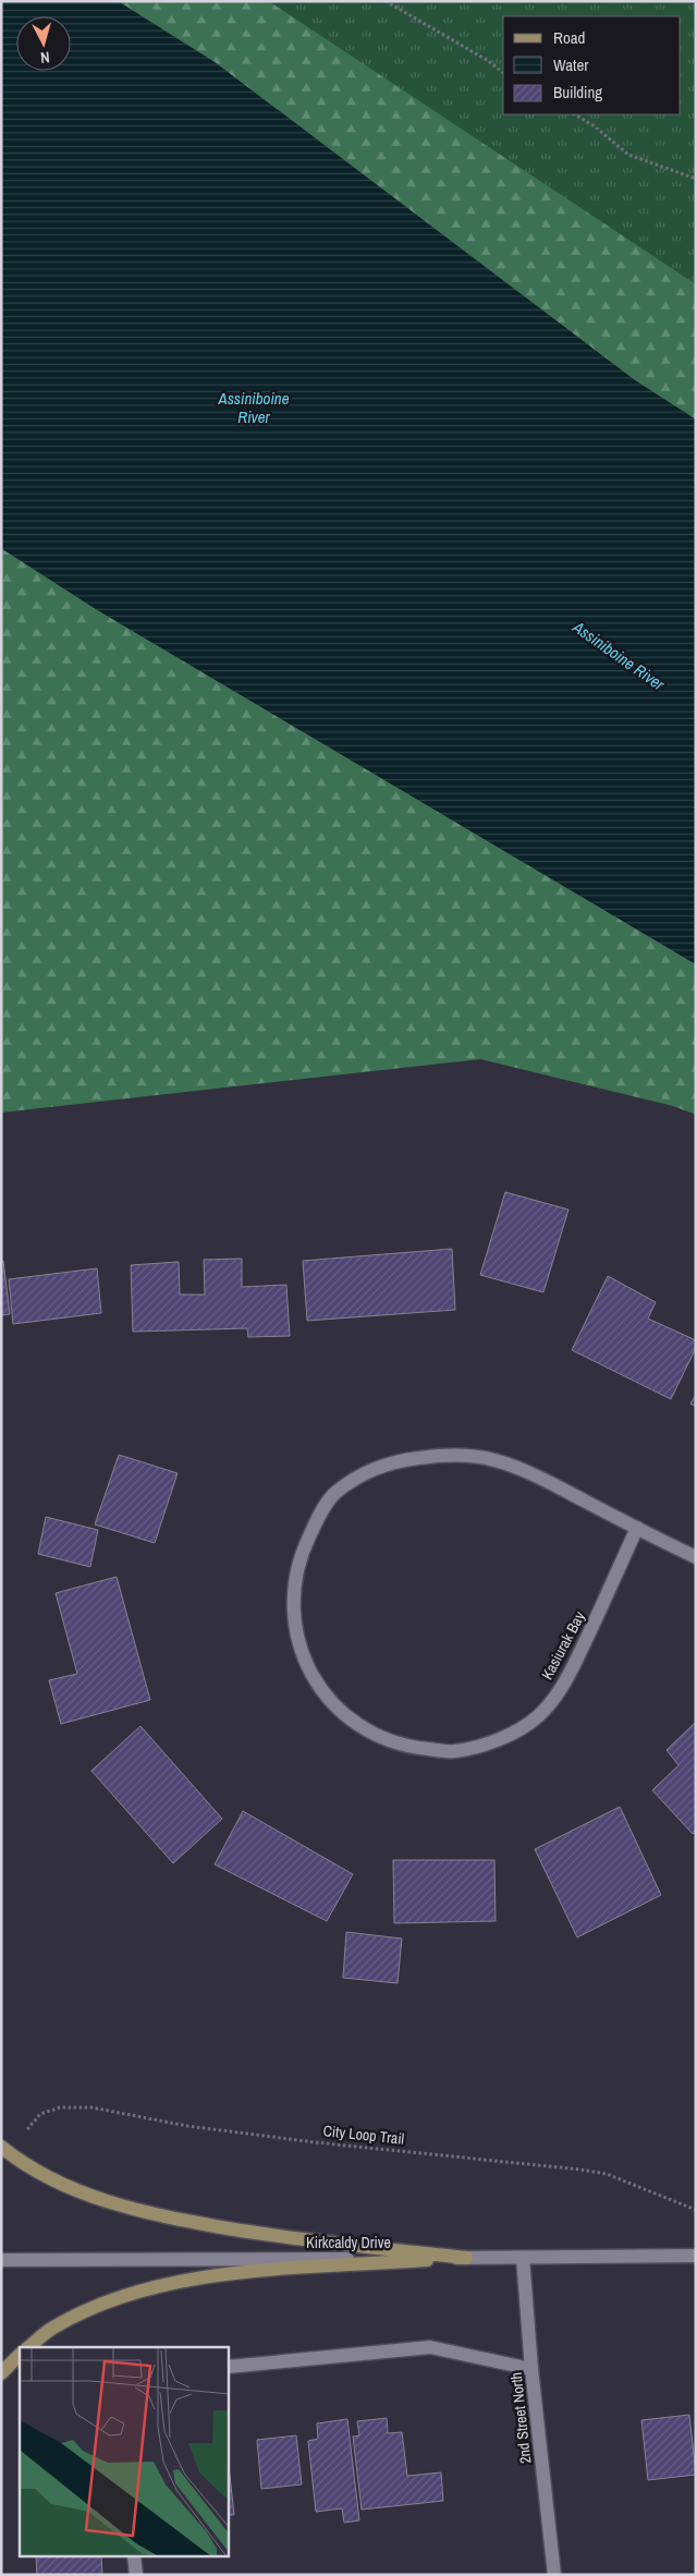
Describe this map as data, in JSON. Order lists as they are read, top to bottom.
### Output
{
  "streets": {
    "street": ["Kasiurak Bay", "Kirkcaldy Drive", "2nd Street North"],
    "path": ["City Loop Trail"]
  },
  "crossings": [
    ["Kirkcaldy Drive", "2nd Street North"]
  ],
  "water": ["Assiniboine River"],
  "legend": ["Road", "Water", "Building"],
  "north": "bottom"
}
